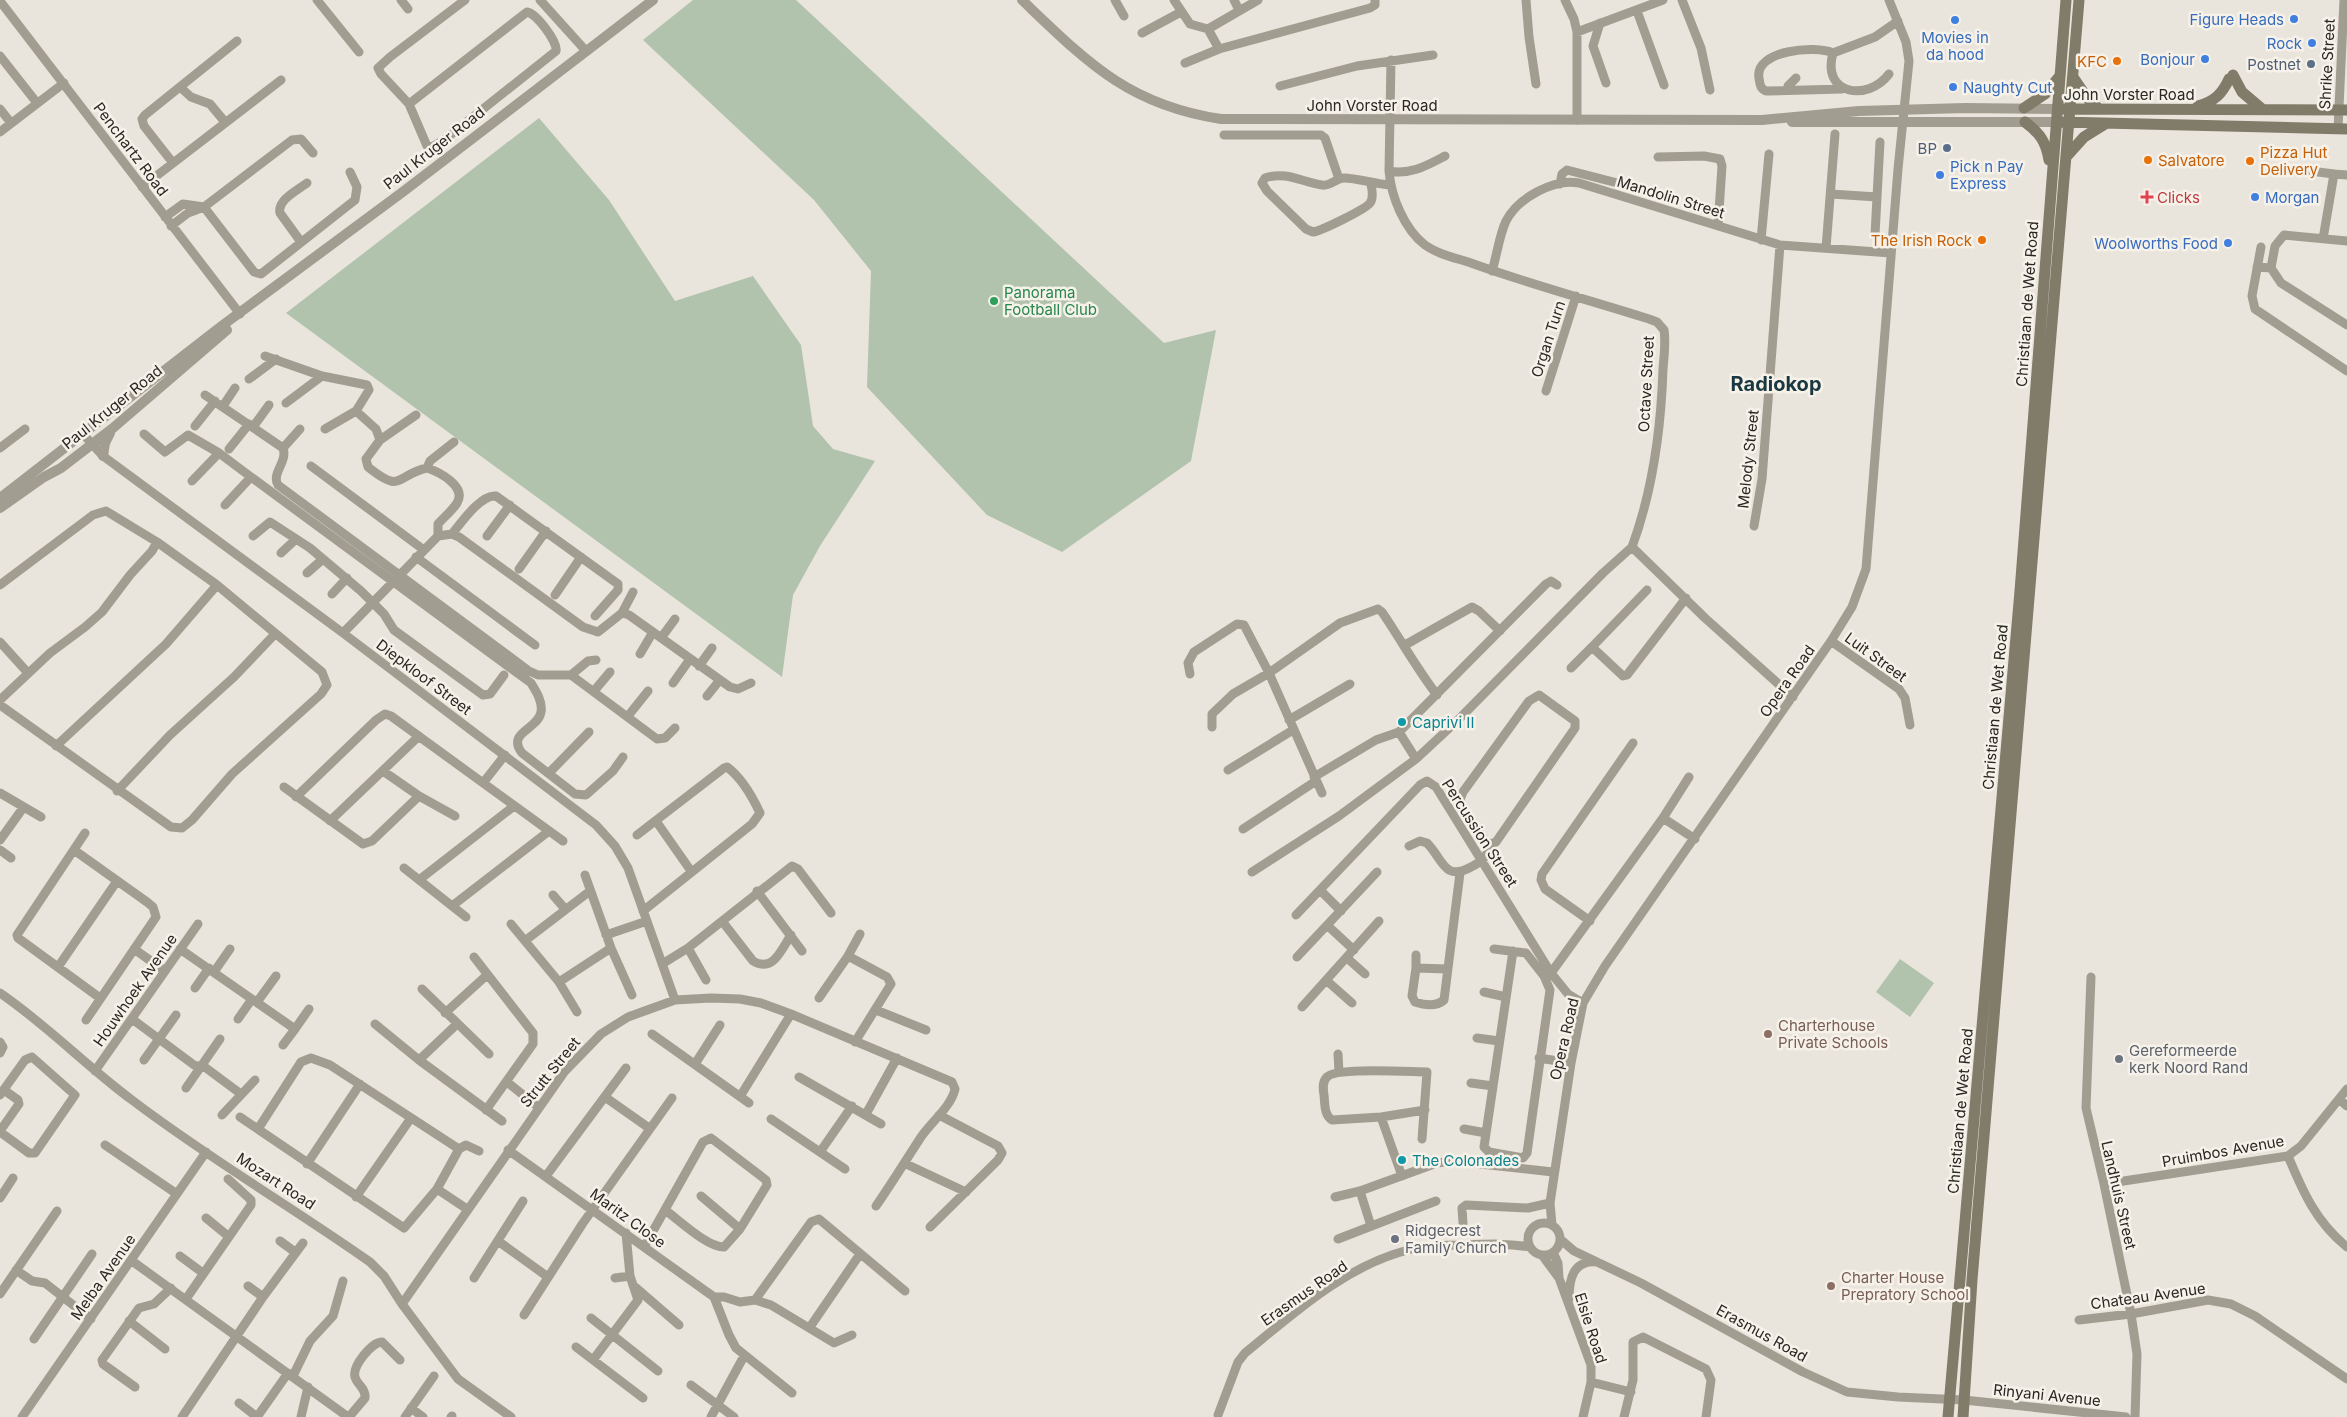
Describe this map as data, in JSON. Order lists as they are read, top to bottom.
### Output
{
  "streets": {
    "main road": ["John Vorster Road", "Christiaan de Wet Road"],
    "street": [
      "Shrike Street",
      "Paul Kruger Road",
      "Penchartz Road",
      "Mandolin Street",
      "Organ Turn",
      "Octave Street",
      "Melody Street",
      "Luit Street",
      "Diepkloof Street",
      "Opera Road",
      "Percussion Street",
      "Houwhoek Avenue",
      "Strutt Street",
      "Pruimbos Avenue",
      "Mozart Road",
      "Landhuis Street",
      "Maritz Close",
      "Melba Avenue",
      "Erasmus Road",
      "Chateau Avenue",
      "Elsie Road",
      "Rinyani Avenue"
    ]
  },
  "crossings": [
    ["Shrike Street", "John Vorster Road"],
    ["John Vorster Road", "Christiaan de Wet Road"],
    ["John Vorster Road", "Octave Street"],
    ["John Vorster Road", "Opera Road"],
    ["Paul Kruger Road", "Penchartz Road"],
    ["Paul Kruger Road", "Diepkloof Street"],
    ["Mandolin Street", "Octave Street"],
    ["Mandolin Street", "Melody Street"],
    ["Mandolin Street", "Opera Road"],
    ["Christiaan de Wet Road", "Erasmus Road"],
    ["Christiaan de Wet Road", "Rinyani Avenue"],
    ["Organ Turn", "Octave Street"],
    ["Luit Street", "Opera Road"],
    ["Diepkloof Street", "Strutt Street"],
    ["Opera Road", "Percussion Street"],
    ["Opera Road", "Erasmus Road"],
    ["Opera Road", "Elsie Road"],
    ["Houwhoek Avenue", "Mozart Road"],
    ["Strutt Street", "Mozart Road"],
    ["Strutt Street", "Maritz Close"],
    ["Pruimbos Avenue", "Landhuis Street"],
    ["Mozart Road", "Melba Avenue"],
    ["Landhuis Street", "Chateau Avenue"],
    ["Erasmus Road", "Elsie Road"],
    ["Erasmus Road", "Rinyani Avenue"]
  ],
  "districts": ["Radiokop"],
  "places": {
    "other": [
      "Figure Heads",
      "Movies in da hood",
      "Rock",
      "Bonjour",
      "KFC",
      "Postnet",
      "Naughty Cut",
      "BP",
      "Salvatore",
      "Pizza Hut Delivery",
      "Pick n Pay Express",
      "Morgan",
      "The Irish Rock",
      "Woolworths Food",
      "Panorama Football Club",
      "Caprivi II",
      "Charterhouse Private Schools",
      "Gereformeerde kerk Noord Rand",
      "The Colonades",
      "Ridgecrest Family Church",
      "Charter House Prepratory School"
    ],
    "health": ["Clicks"]
  }
}
